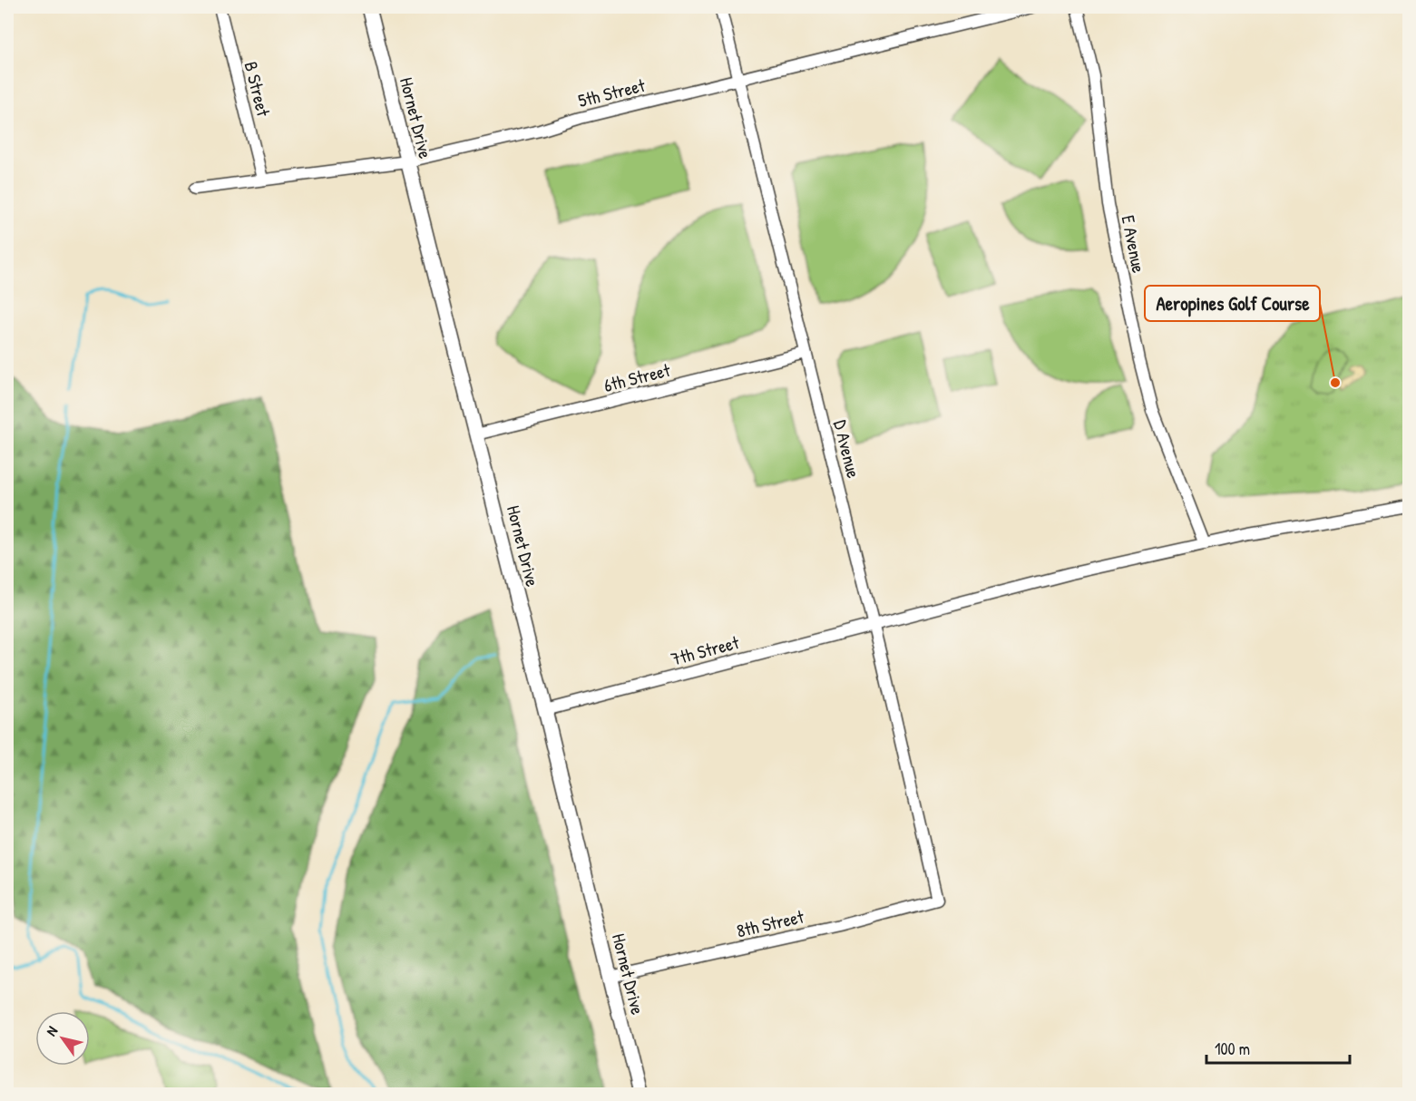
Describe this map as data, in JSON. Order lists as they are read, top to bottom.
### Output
{
  "streets": {
    "main road": ["Hornet Drive"],
    "street": [
      "B Street",
      "5th Street",
      "E Avenue",
      "6th Street",
      "D Avenue",
      "7th Street",
      "8th Street"
    ]
  },
  "crossings": [
    ["B Street", "5th Street"],
    ["5th Street", "Hornet Drive"],
    ["5th Street", "D Avenue"],
    ["Hornet Drive", "6th Street"],
    ["Hornet Drive", "7th Street"],
    ["Hornet Drive", "8th Street"],
    ["E Avenue", "7th Street"],
    ["6th Street", "D Avenue"],
    ["D Avenue", "7th Street"],
    ["D Avenue", "8th Street"]
  ],
  "places": ["Aeropines Golf Course"],
  "scale_bar": "100 m",
  "north": "top left"
}
